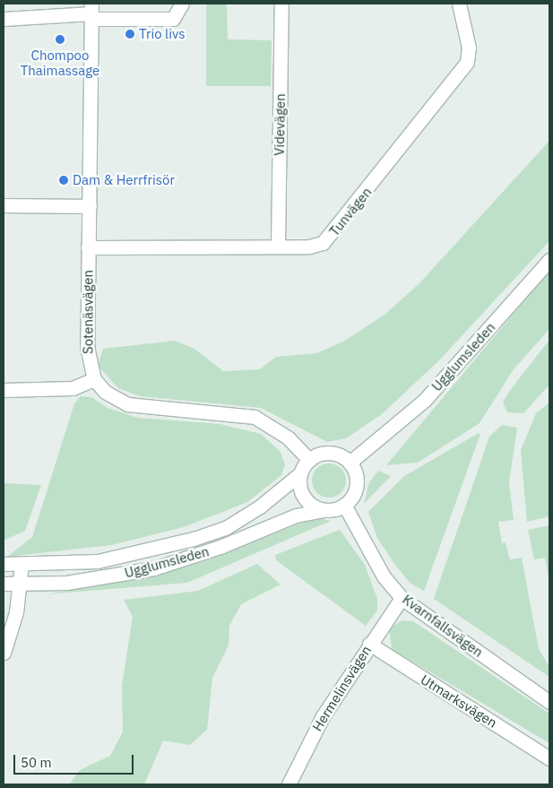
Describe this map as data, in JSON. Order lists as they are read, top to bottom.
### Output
{
  "streets": {
    "street": [
      "Videvägen",
      "Tunvägen",
      "Sotenäsvägen",
      "Ugglumsleden",
      "Kvarnfallsvägen",
      "Hermelinsvägen",
      "Utmarksvägen"
    ]
  },
  "crossings": [
    ["Videvägen", "Tunvägen"],
    ["Tunvägen", "Sotenäsvägen"],
    ["Ugglumsleden", "Kvarnfallsvägen"],
    ["Kvarnfallsvägen", "Hermelinsvägen"],
    ["Hermelinsvägen", "Utmarksvägen"]
  ],
  "places": ["Trio livs", "Chompoo Thaimassage", "Dam & Herrfrisör"],
  "scale_bar": "50 m"
}
